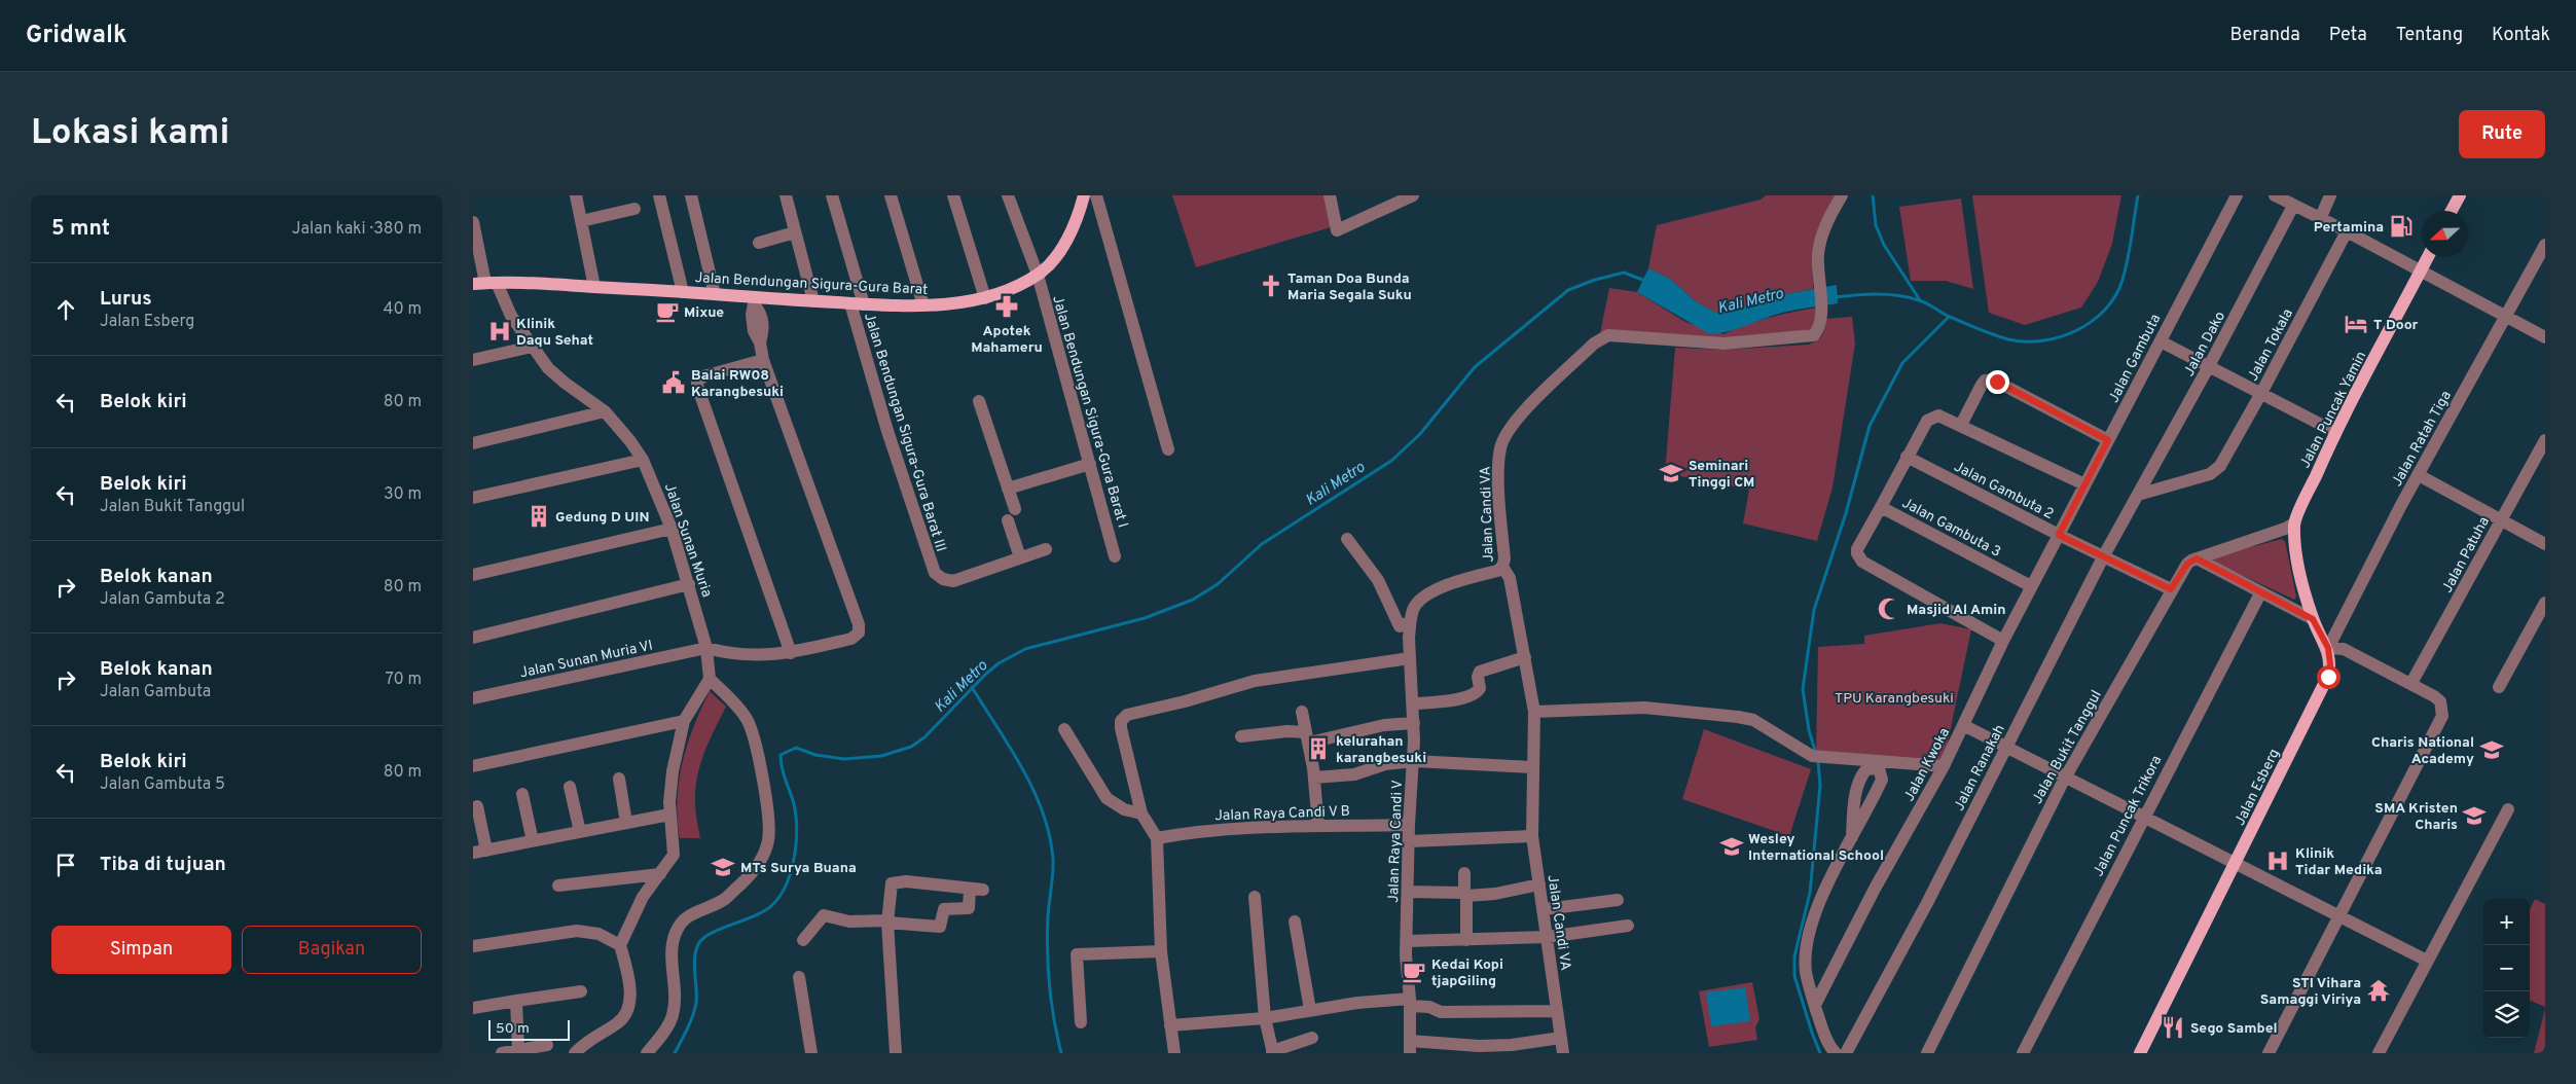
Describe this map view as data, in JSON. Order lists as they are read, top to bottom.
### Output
{
  "streets": {
    "main road": ["Jalan Bendungan Sigura-Gura Barat", "Jalan Puncak Yamin", "Jalan Esberg"],
    "street": [
      "Jalan Dako",
      "Jalan Tokala",
      "Jalan Gambuta",
      "Jalan Bendungan Sigura-Gura Barat I",
      "Jalan Bendungan Sigura-Gura Barat III",
      "Jalan Ratah Tiga",
      "Jalan Gambuta 2",
      "Jalan Candi VA",
      "Jalan Gambuta 3",
      "Jalan Sunan Muria",
      "Jalan Patuha",
      "Jalan Sunan Muria VI",
      "Jalan Bukit Tanggul",
      "Jalan Kwoka",
      "Jalan Ranakah",
      "Jalan Raya Candi V B",
      "Jalan Puncak Trikora",
      "Jalan Raya Candi V"
    ]
  },
  "crossings": [
    ["Jalan Bendungan Sigura-Gura Barat", "Jalan Bendungan Sigura-Gura Barat I"],
    ["Jalan Bendungan Sigura-Gura Barat", "Jalan Bendungan Sigura-Gura Barat III"],
    ["Jalan Bendungan Sigura-Gura Barat", "Jalan Sunan Muria"],
    ["Jalan Dako", "Jalan Tokala"],
    ["Jalan Dako", "Jalan Ranakah"],
    ["Jalan Tokala", "Jalan Ranakah"],
    ["Jalan Gambuta", "Jalan Gambuta 2"],
    ["Jalan Gambuta", "Jalan Kwoka"],
    ["Jalan Puncak Yamin", "Jalan Bukit Tanggul"],
    ["Jalan Puncak Yamin", "Jalan Esberg"],
    ["Jalan Ratah Tiga", "Jalan Esberg"],
    ["Jalan Gambuta 2", "Jalan Gambuta 3"],
    ["Jalan Gambuta 2", "Jalan Bukit Tanggul"],
    ["Jalan Gambuta 2", "Jalan Kwoka"],
    ["Jalan Gambuta 2", "Jalan Ranakah"],
    ["Jalan Candi VA", "Jalan Raya Candi V"],
    ["Jalan Gambuta 3", "Jalan Kwoka"],
    ["Jalan Sunan Muria", "Jalan Sunan Muria VI"],
    ["Jalan Bukit Tanggul", "Jalan Esberg"],
    ["Jalan Raya Candi V B", "Jalan Raya Candi V"]
  ],
  "water": ["Kali Metro"],
  "parks": ["TPU Karangbesuki"],
  "places": {
    "fuel station": ["Pertamina"],
    "church": ["Taman Doa Bunda Maria Segala Suku"],
    "pharmacy": ["Apotek Mahameru"],
    "cafe": ["Mixue", "Kedai Kopi tjapGiling"],
    "hotel": ["T Door"],
    "hospital": ["Klinik Daqu Sehat", "Klinik Tidar Medika"],
    "public building": ["Balai RW08 Karangbesuki"],
    "school or university": [
      "Seminari Tinggi CM",
      "Charis National Academy",
      "SMA Kristen Charis",
      "Wesley International School",
      "MTs Surya Buana"
    ],
    "building": ["Gedung D UIN", "kelurahan karangbesuki"],
    "mosque": ["Masjid Al Amin"],
    "temple": ["STI Vihara Samaggi Viriya"],
    "restaurant": ["Sego Sambel"]
  },
  "scale_bar": "50 m",
  "north": "left",
  "page": {
    "header": "Gridwalk",
    "nav": [
      "Beranda",
      "Peta",
      "Tentang",
      "Kontak"
    ],
    "buttons": [
      "Rute",
      ["Simpan", "Bagikan"]
    ],
    "title": "Lokasi kami",
    "heading": ["5 mnt", "Jalan kaki · 380 m"],
    "list": [
      ["Lurus", "Jalan Esberg", "40 m"],
      ["Belok kiri", "80 m"],
      ["Belok kiri", "Jalan Bukit Tanggul", "30 m"],
      ["Belok kanan", "Jalan Gambuta 2", "80 m"],
      ["Belok kanan", "Jalan Gambuta", "70 m"],
      ["Belok kiri", "Jalan Gambuta 5", "80 m"],
      "Tiba di tujuan"
    ],
    "map_buttons": ["+", "−"],
    "scale": "50 m"
  }
}
